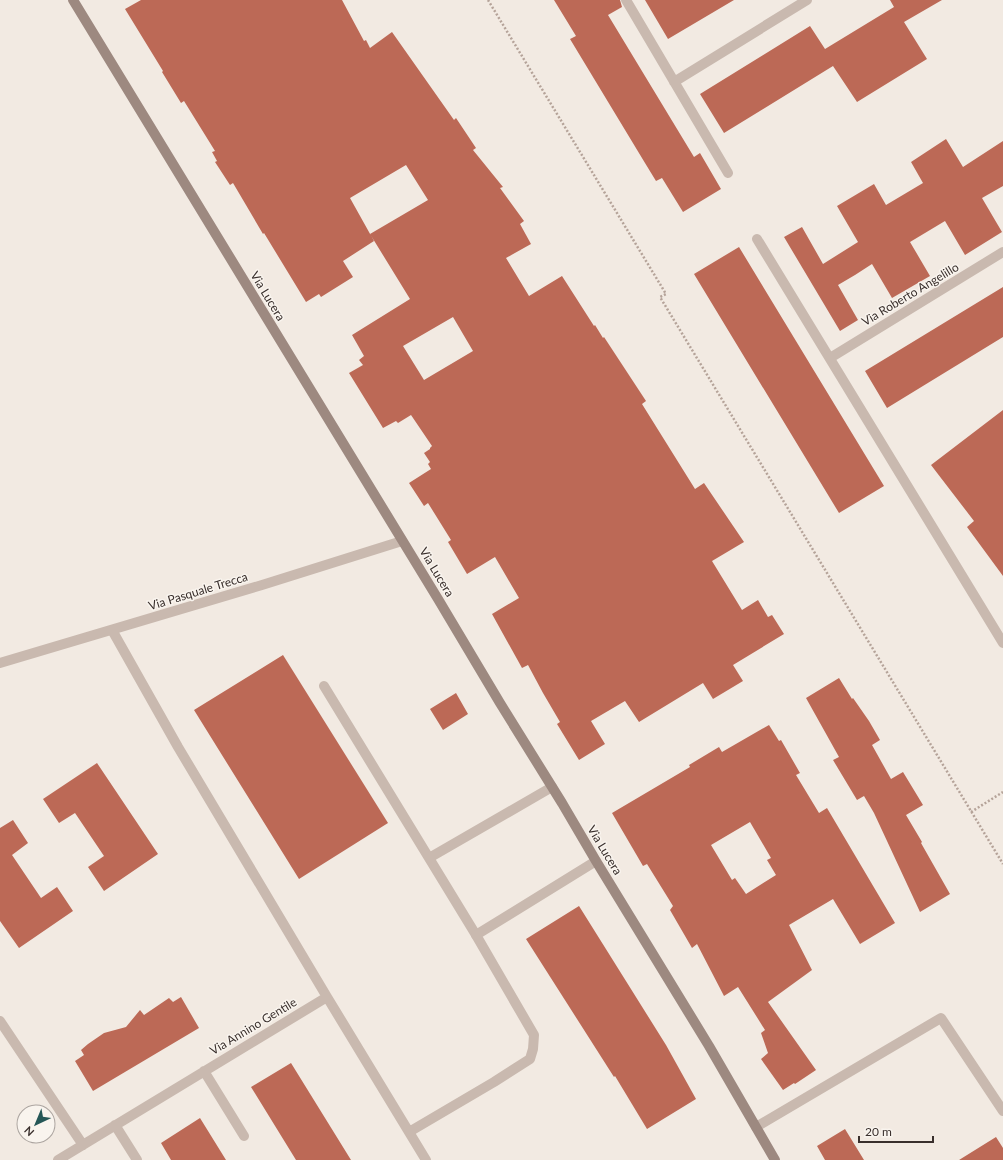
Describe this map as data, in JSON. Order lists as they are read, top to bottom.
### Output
{
  "streets": {
    "main road": ["Via Lucera"],
    "street": ["Via Roberto Angelillo", "Via Pasquale Trecca", "Via Annino Gentile"]
  },
  "crossings": [
    ["Via Lucera", "Via Pasquale Trecca"]
  ],
  "scale_bar": "20 m",
  "north": "bottom left"
}
